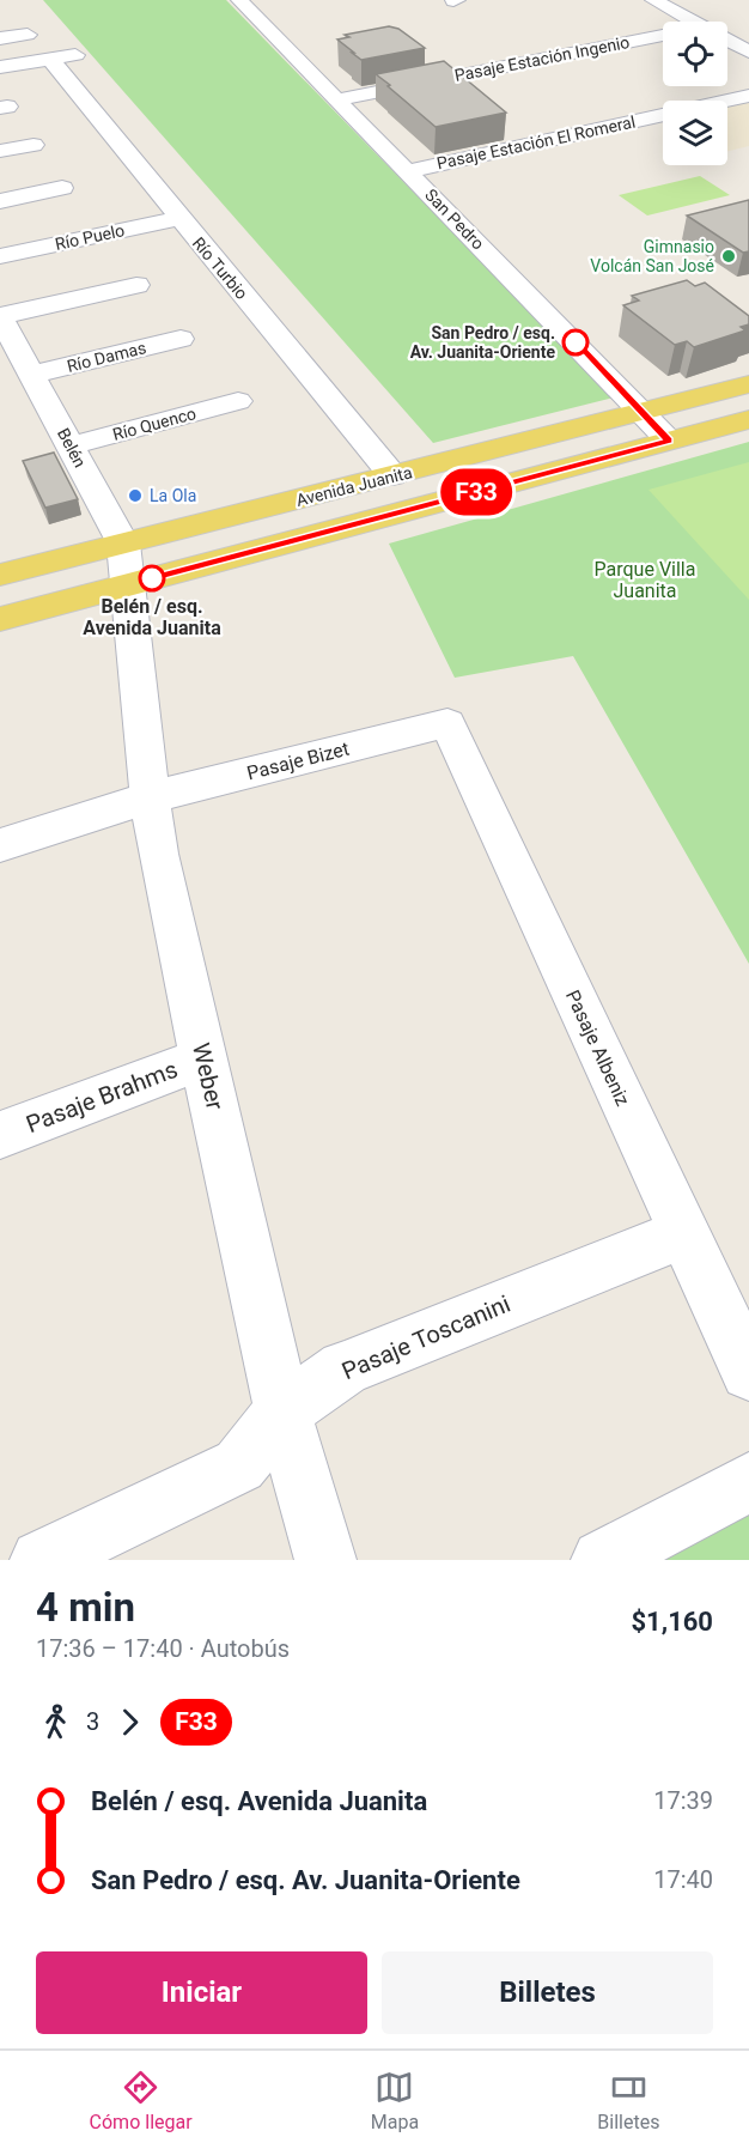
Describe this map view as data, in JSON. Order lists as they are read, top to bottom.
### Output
{
  "streets": {
    "main road": ["Avenida Juanita"],
    "street": [
      "Pasaje Estación Ingenio",
      "Pasaje Estación El Romeral",
      "San Pedro",
      "Río Puelo",
      "Río Turbio",
      "Río Damas",
      "Río Quenco",
      "Belén",
      "Pasaje Bizet",
      "Pasaje Albeniz",
      "Weber",
      "Pasaje Brahms",
      "Pasaje Toscanini"
    ]
  },
  "crossings": [
    ["Pasaje Estación Ingenio", "San Pedro"],
    ["Pasaje Estación El Romeral", "San Pedro"],
    ["San Pedro", "Avenida Juanita"],
    ["Río Puelo", "Río Turbio"],
    ["Río Turbio", "Avenida Juanita"],
    ["Río Damas", "Belén"],
    ["Río Quenco", "Belén"],
    ["Belén", "Avenida Juanita"],
    ["Belén", "Weber"],
    ["Avenida Juanita", "Weber"],
    ["Pasaje Bizet", "Pasaje Albeniz"],
    ["Pasaje Bizet", "Weber"],
    ["Pasaje Albeniz", "Pasaje Toscanini"],
    ["Weber", "Pasaje Brahms"],
    ["Weber", "Pasaje Toscanini"]
  ],
  "parks": ["Parque Villa Juanita"],
  "places": [
    "Gimnasio Volcán San José",
    "San Pedro / esq. Av. Juanita-Oriente",
    "La Ola",
    "Belén / esq. Avenida Juanita"
  ],
  "lines": ["bus line F33"],
  "page": {
    "on_map": "F33",
    "heading": ["4 min", "17:36 – 17:40 · Autobús", "$1,160"],
    "legs": ["3", "F33"],
    "list": [
      {
        "name": "Belén / esq. Avenida Juanita",
        "value": "17:39"
      },
      {
        "name": "San Pedro / esq. Av. Juanita-Oriente",
        "value": "17:40"
      }
    ],
    "buttons": ["Iniciar", "Billetes"],
    "tabs": ["Cómo llegar", "Mapa", "Billetes"]
  }
}
